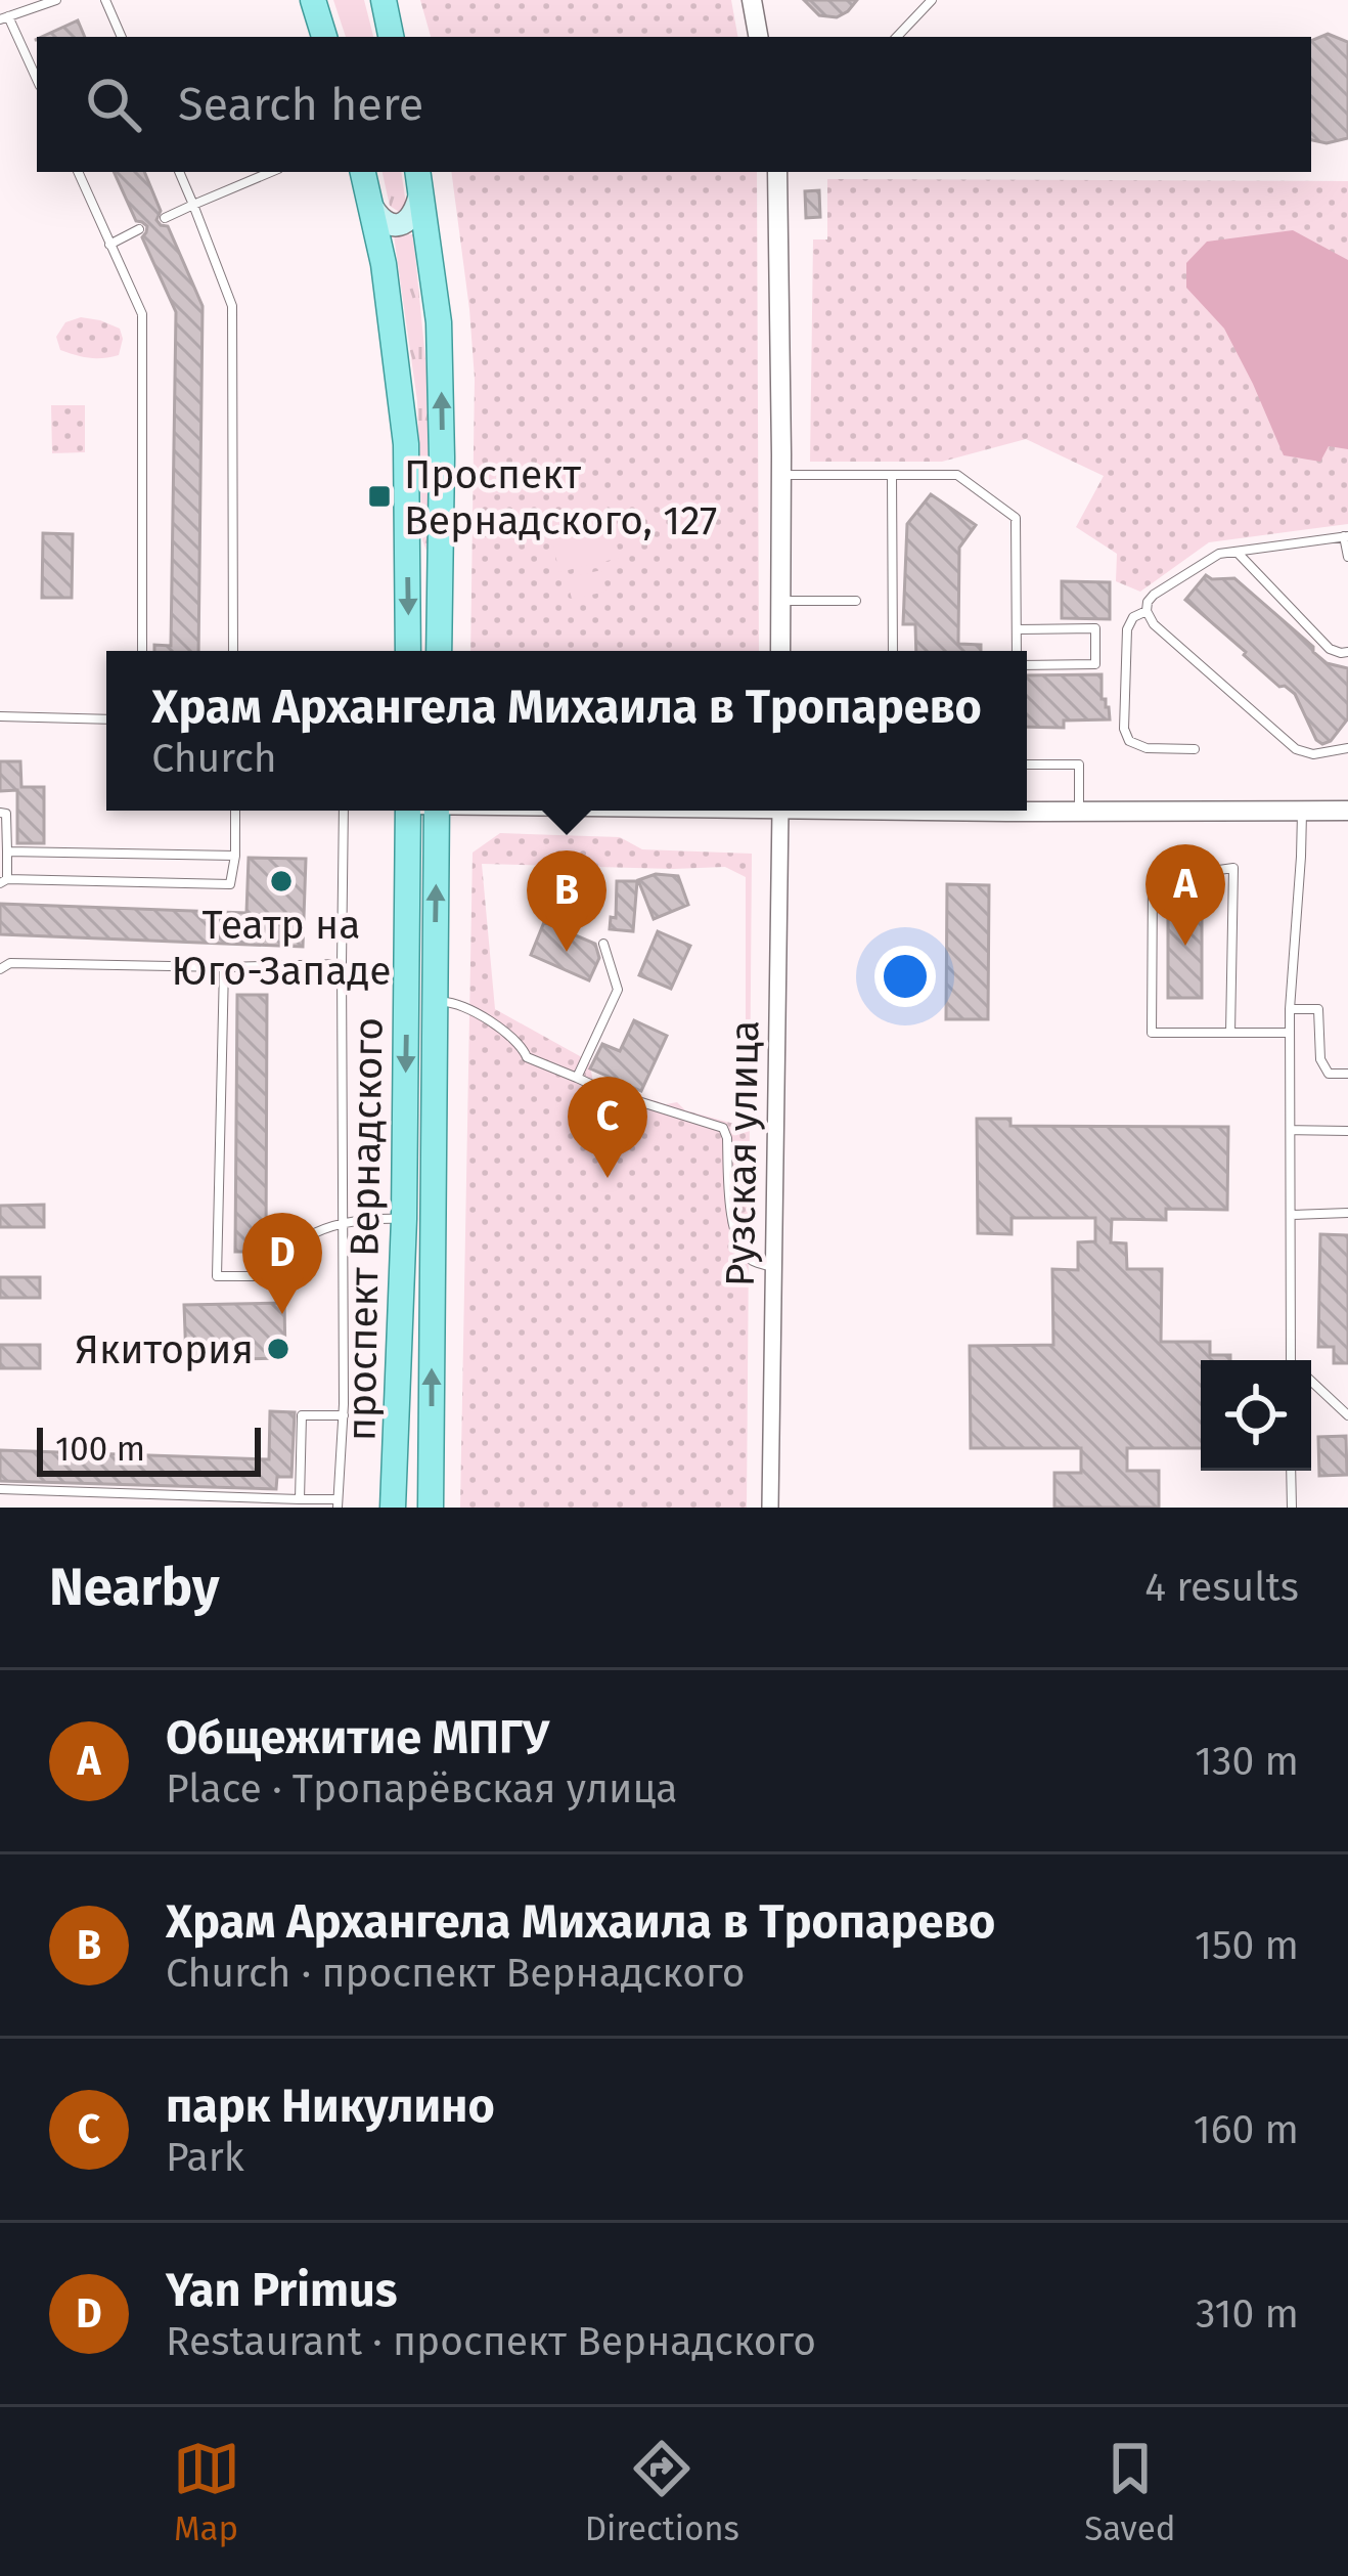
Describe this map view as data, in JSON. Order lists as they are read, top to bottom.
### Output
{
  "streets": {
    "main road": ["проспект Вернадского"],
    "street": ["Рузская улица"]
  },
  "places": {
    "transit": ["Проспект Вернадского, 127"],
    "other": ["Театр на Юго-Западе", "Якитория"]
  },
  "scale_bar": "100 m",
  "page": {
    "search": "Search here",
    "popup": ["Храм Архангела Михаила в Тропарево", "Church"],
    "pins": [
      "A",
      "B",
      "C",
      "D"
    ],
    "scale": "100 m",
    "heading": ["Nearby", "4 results"],
    "list": [
      {
        "mark": "A",
        "name": "Общежитие МПГУ",
        "note": "Place · Тропарёвская улица",
        "value": "130 m"
      },
      {
        "mark": "B",
        "name": "Храм Архангела Михаила в Тропарево",
        "note": "Church · проспект Вернадского",
        "value": "150 m"
      },
      {
        "mark": "C",
        "name": "парк Никулино",
        "note": "Park",
        "value": "160 m"
      },
      {
        "mark": "D",
        "name": "Yan Primus",
        "note": "Restaurant · проспект Вернадского",
        "value": "310 m"
      }
    ],
    "nav": ["Map", "Directions", "Saved"]
  }
}
